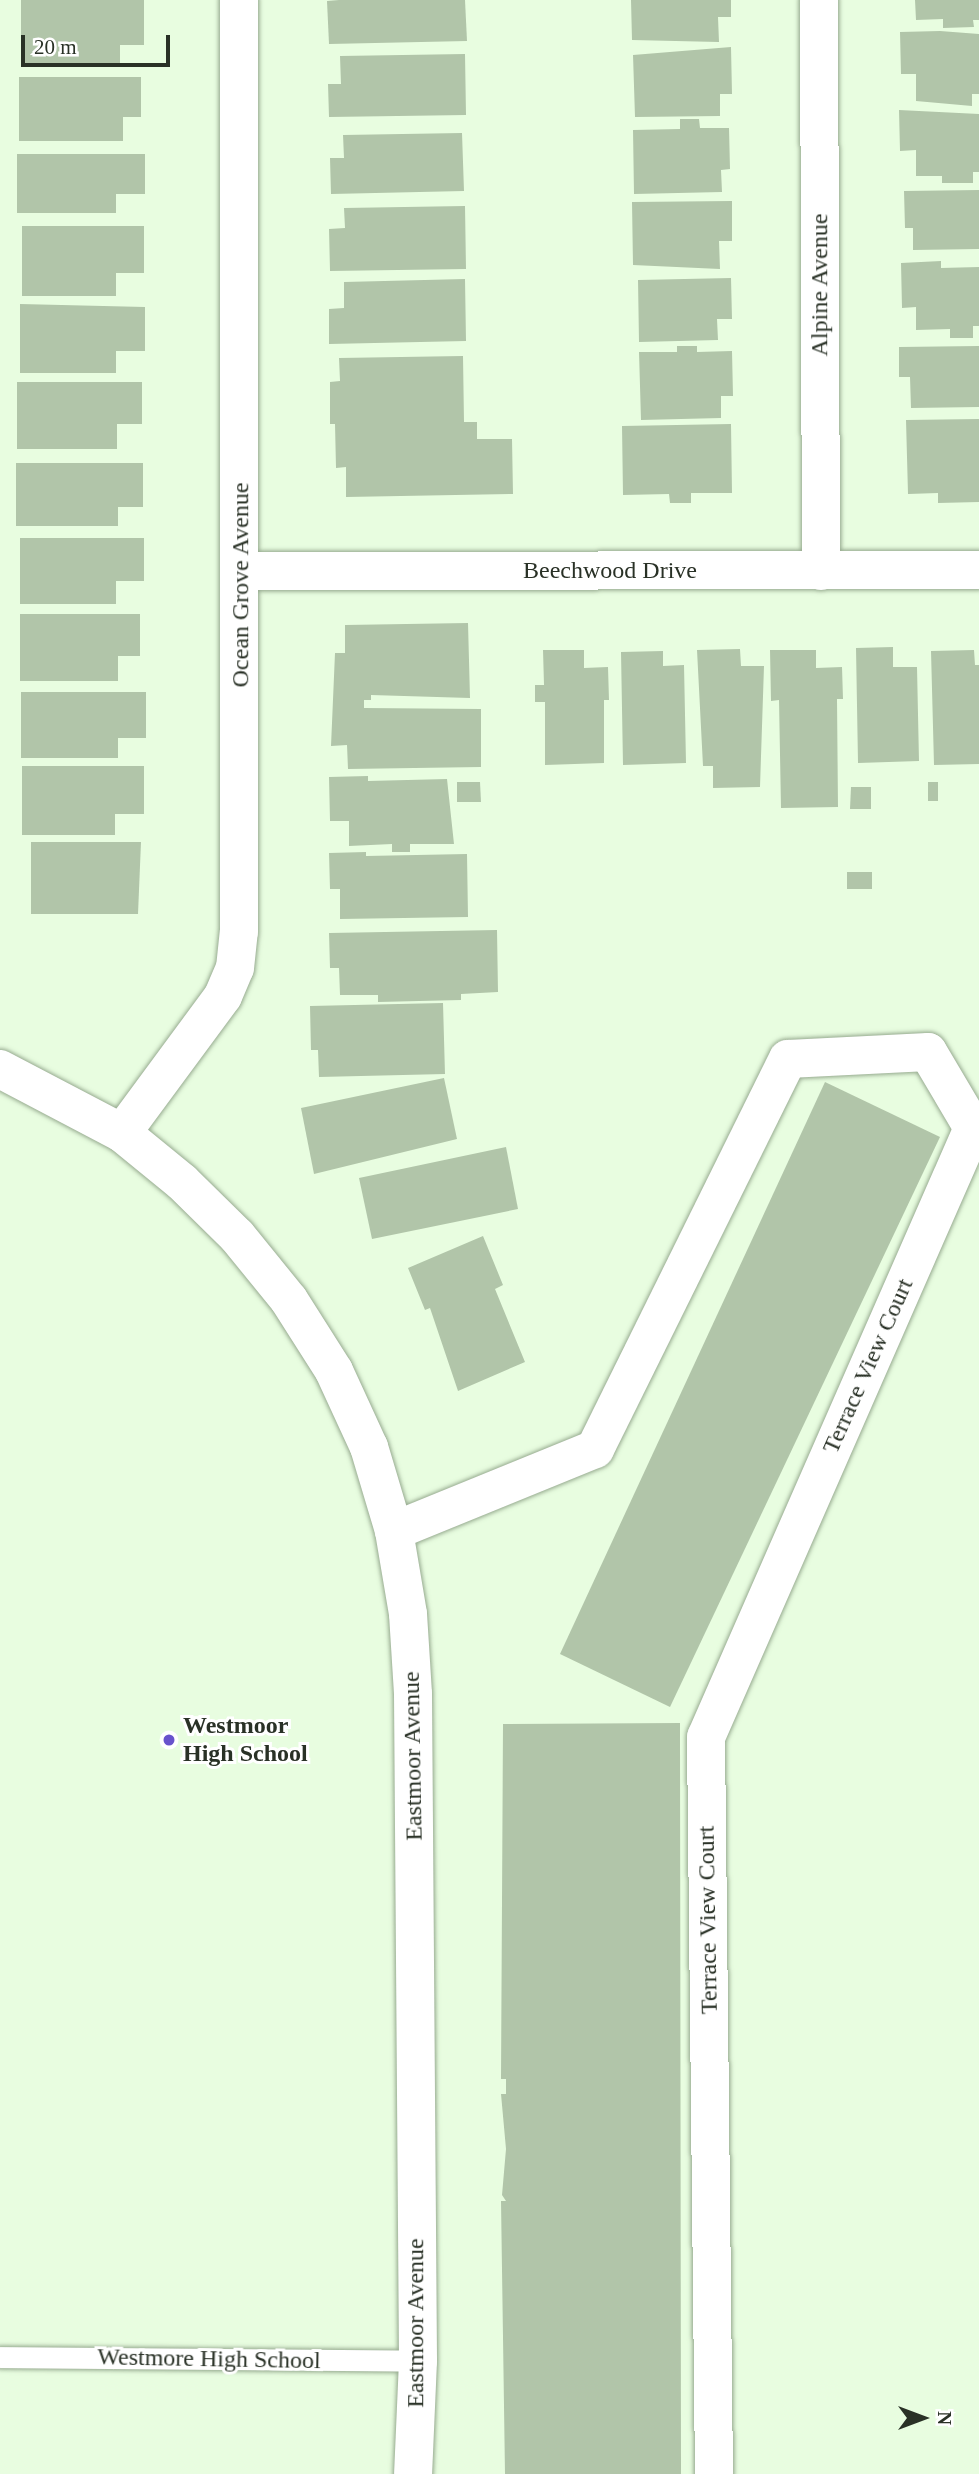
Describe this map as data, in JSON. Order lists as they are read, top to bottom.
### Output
{
  "streets": {
    "street": [
      "Alpine Avenue",
      "Beechwood Drive",
      "Ocean Grove Avenue",
      "Terrace View Court",
      "Eastmoor Avenue"
    ],
    "lane": ["Westmore High School"]
  },
  "crossings": [
    ["Alpine Avenue", "Beechwood Drive"],
    ["Beechwood Drive", "Ocean Grove Avenue"],
    ["Ocean Grove Avenue", "Eastmoor Avenue"],
    ["Terrace View Court", "Eastmoor Avenue"],
    ["Eastmoor Avenue", "Westmore High School"]
  ],
  "places": ["Westmoor High School"],
  "scale_bar": "20 m",
  "north": "right"
}
